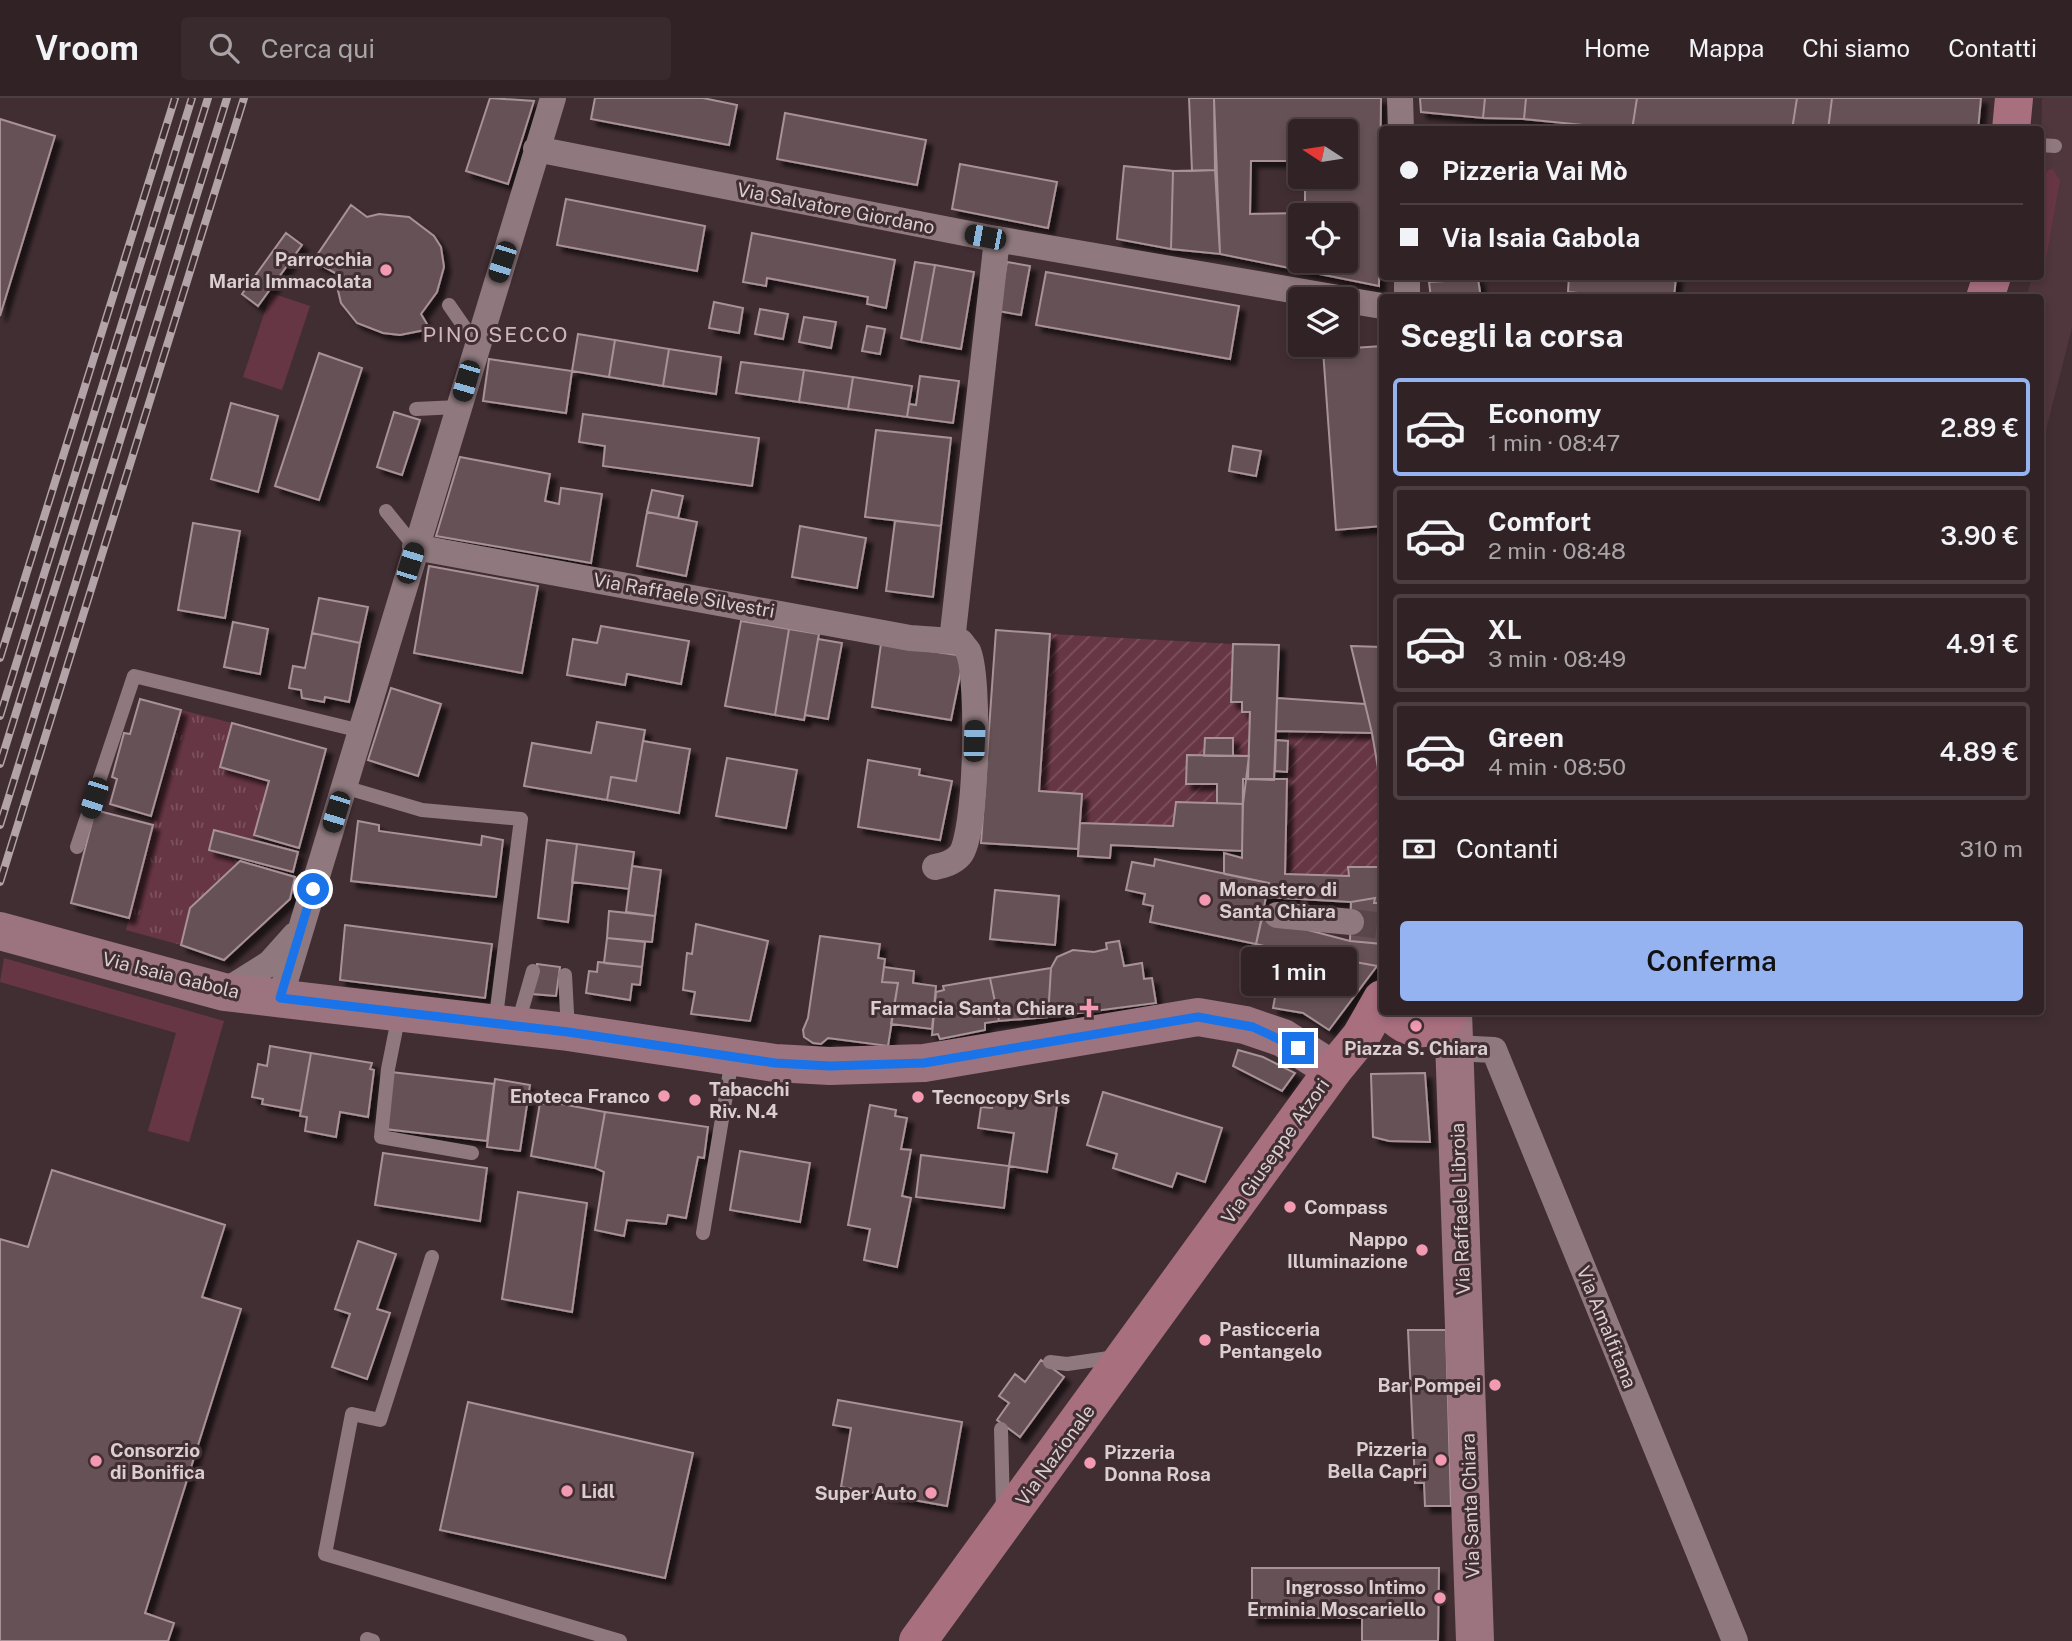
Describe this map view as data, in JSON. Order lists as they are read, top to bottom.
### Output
{
  "streets": {
    "main road": ["Via Giuseppe Atzori", "Via Nazionale"],
    "street": [
      "Via Salvatore Giordano",
      "Via Raffaele Silvestri",
      "Via Isaia Gabola",
      "Via Raffaele Libroia",
      "Via Amalfitana",
      "Via Santa Chiara"
    ]
  },
  "crossings": [
    ["Via Isaia Gabola", "Via Giuseppe Atzori"],
    ["Via Giuseppe Atzori", "Via Nazionale"],
    ["Via Raffaele Libroia", "Via Amalfitana"],
    ["Via Raffaele Libroia", "Via Santa Chiara"]
  ],
  "districts": ["PINO SECCO"],
  "places": {
    "other": [
      "Parrocchia Maria Immacolata",
      "Monastero di Santa Chiara",
      "Piazza S. Chiara",
      "Enoteca Franco",
      "Tecnocopy Srls",
      "Tabacchi Riv. N.4",
      "Compass",
      "Nappo Illuminazione",
      "Pasticceria Pentangelo",
      "Bar Pompei",
      "Pizzeria Bella Capri",
      "Consorzio di Bonifica",
      "Pizzeria Donna Rosa",
      "Lidl",
      "Super Auto",
      "Ingrosso Intimo Erminia Moscariello"
    ],
    "health": ["Farmacia Santa Chiara"]
  },
  "north": "left",
  "page": {
    "header": "Vroom",
    "search": "Cerca qui",
    "nav": [
      "Home",
      "Mappa",
      "Chi siamo",
      "Contatti"
    ],
    "banner": ["Pizzeria Vai Mò", "Via Isaia Gabola"],
    "heading": "Scegli la corsa",
    "list": [
      {
        "name": "Economy",
        "note": "1 min · 08:47",
        "value": "2.89 €"
      },
      {
        "name": "Comfort",
        "note": "2 min · 08:48",
        "value": "3.90 €"
      },
      {
        "name": "XL",
        "note": "3 min · 08:49",
        "value": "4.91 €"
      },
      {
        "name": "Green",
        "note": "4 min · 08:50",
        "value": "4.89 €"
      }
    ],
    "pay": ["Contanti", "310 m"],
    "buttons": "Conferma",
    "bubble": "1 min"
  }
}
